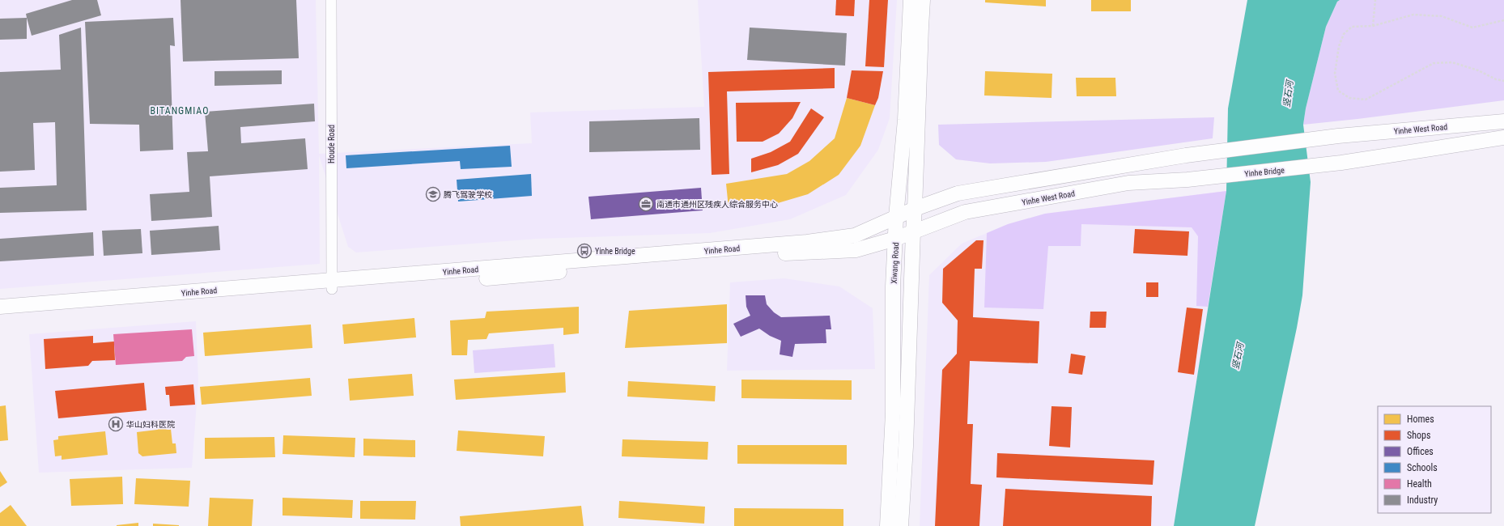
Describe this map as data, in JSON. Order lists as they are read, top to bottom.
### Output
{
  "streets": {
    "main road": [
      "Yinhe West Road",
      "Yinhe Bridge",
      "Yinhe Road",
      "Xiwang Road"
    ],
    "street": ["Houde Road"]
  },
  "crossings": [
    ["Yinhe West Road", "Yinhe Bridge"],
    ["Yinhe West Road", "Yinhe Road"],
    ["Yinhe West Road", "Xiwang Road"],
    ["Houde Road", "Yinhe Road"],
    ["Yinhe Road", "Xiwang Road"]
  ],
  "districts": ["BITANGMIAO"],
  "water": ["竖石河"],
  "places": {
    "school or university": ["腾飞驾驶学校"],
    "office": ["南通市通州区残疾人综合服务中心"],
    "bus stop": ["Yinhe Bridge"],
    "hospital": ["华山妇科医院"]
  },
  "legend": [
    "Homes",
    "Shops",
    "Offices",
    "Schools",
    "Health",
    "Industry"
  ]
}
